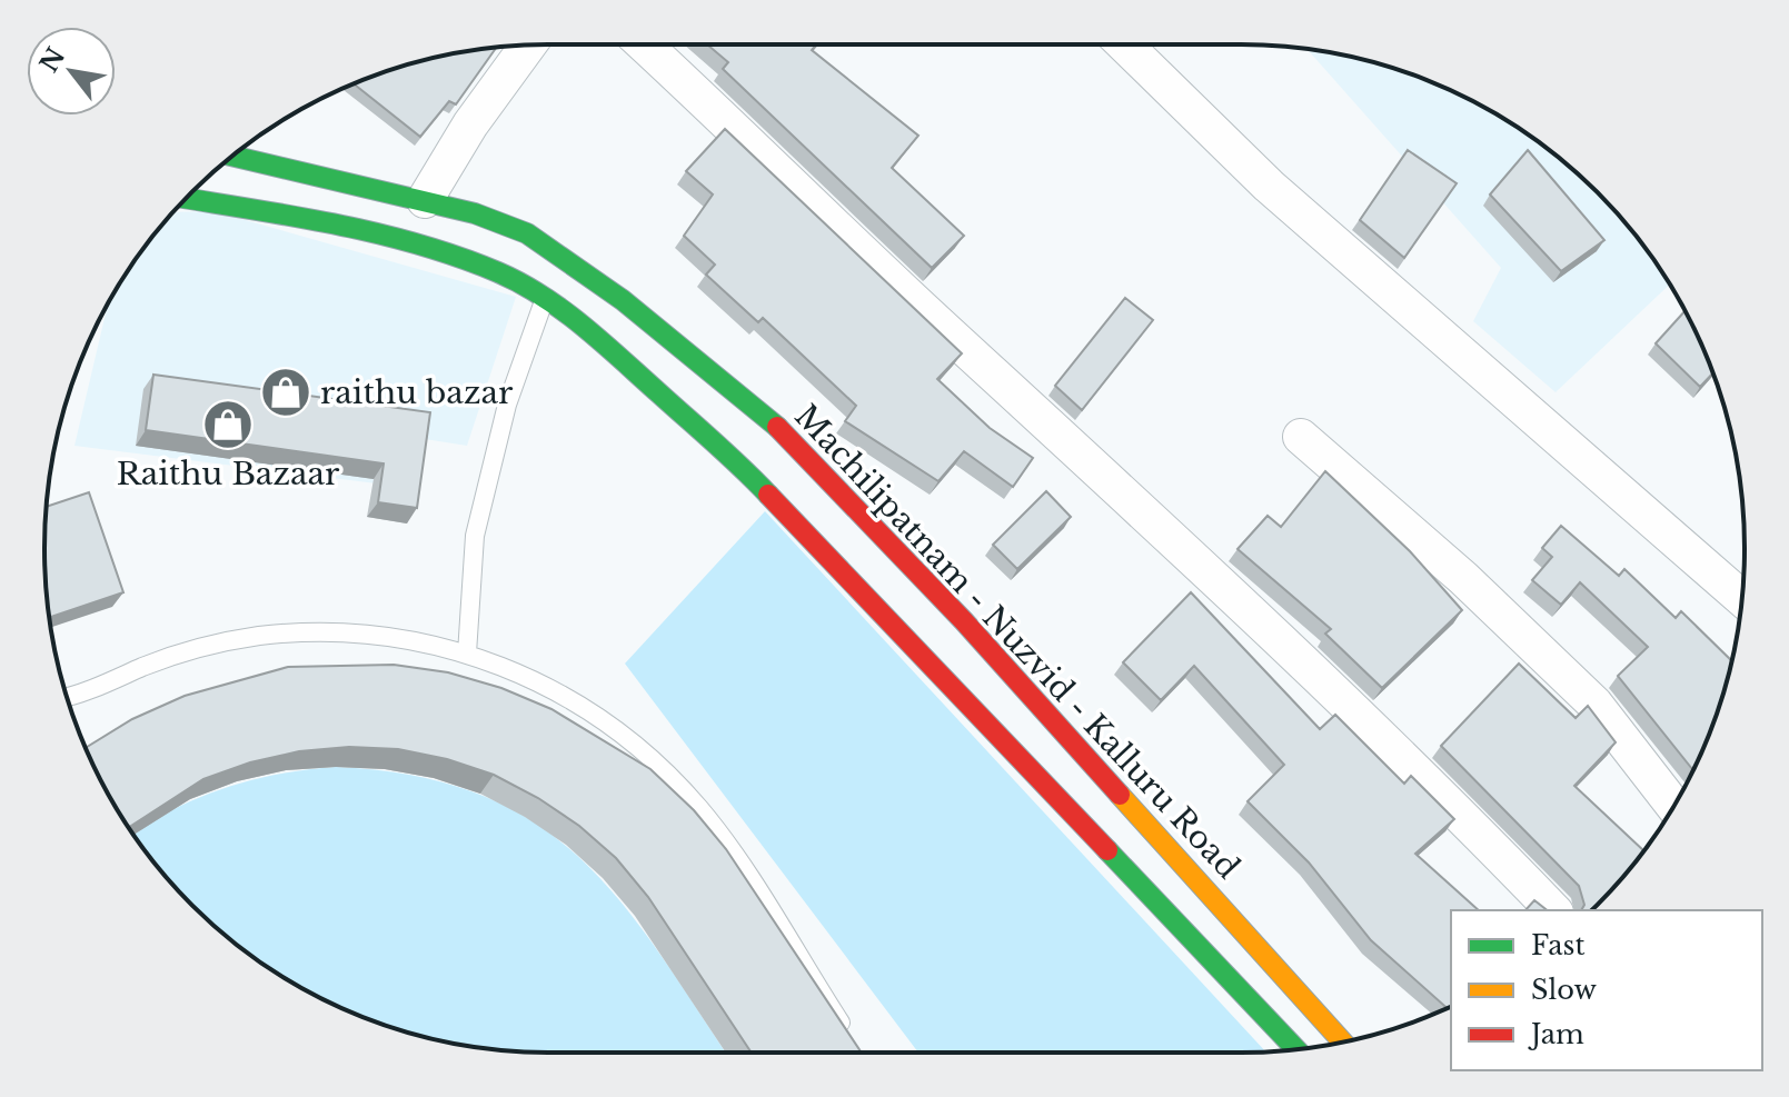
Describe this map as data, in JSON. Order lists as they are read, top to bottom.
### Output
{
  "streets": {
    "highway": ["Machilipatnam - Nuzvid - Kalluru Road"]
  },
  "places": {
    "shop": ["raithu bazar", "Raithu Bazaar"]
  },
  "legend": ["Fast", "Slow", "Jam"],
  "north": "top left"
}
